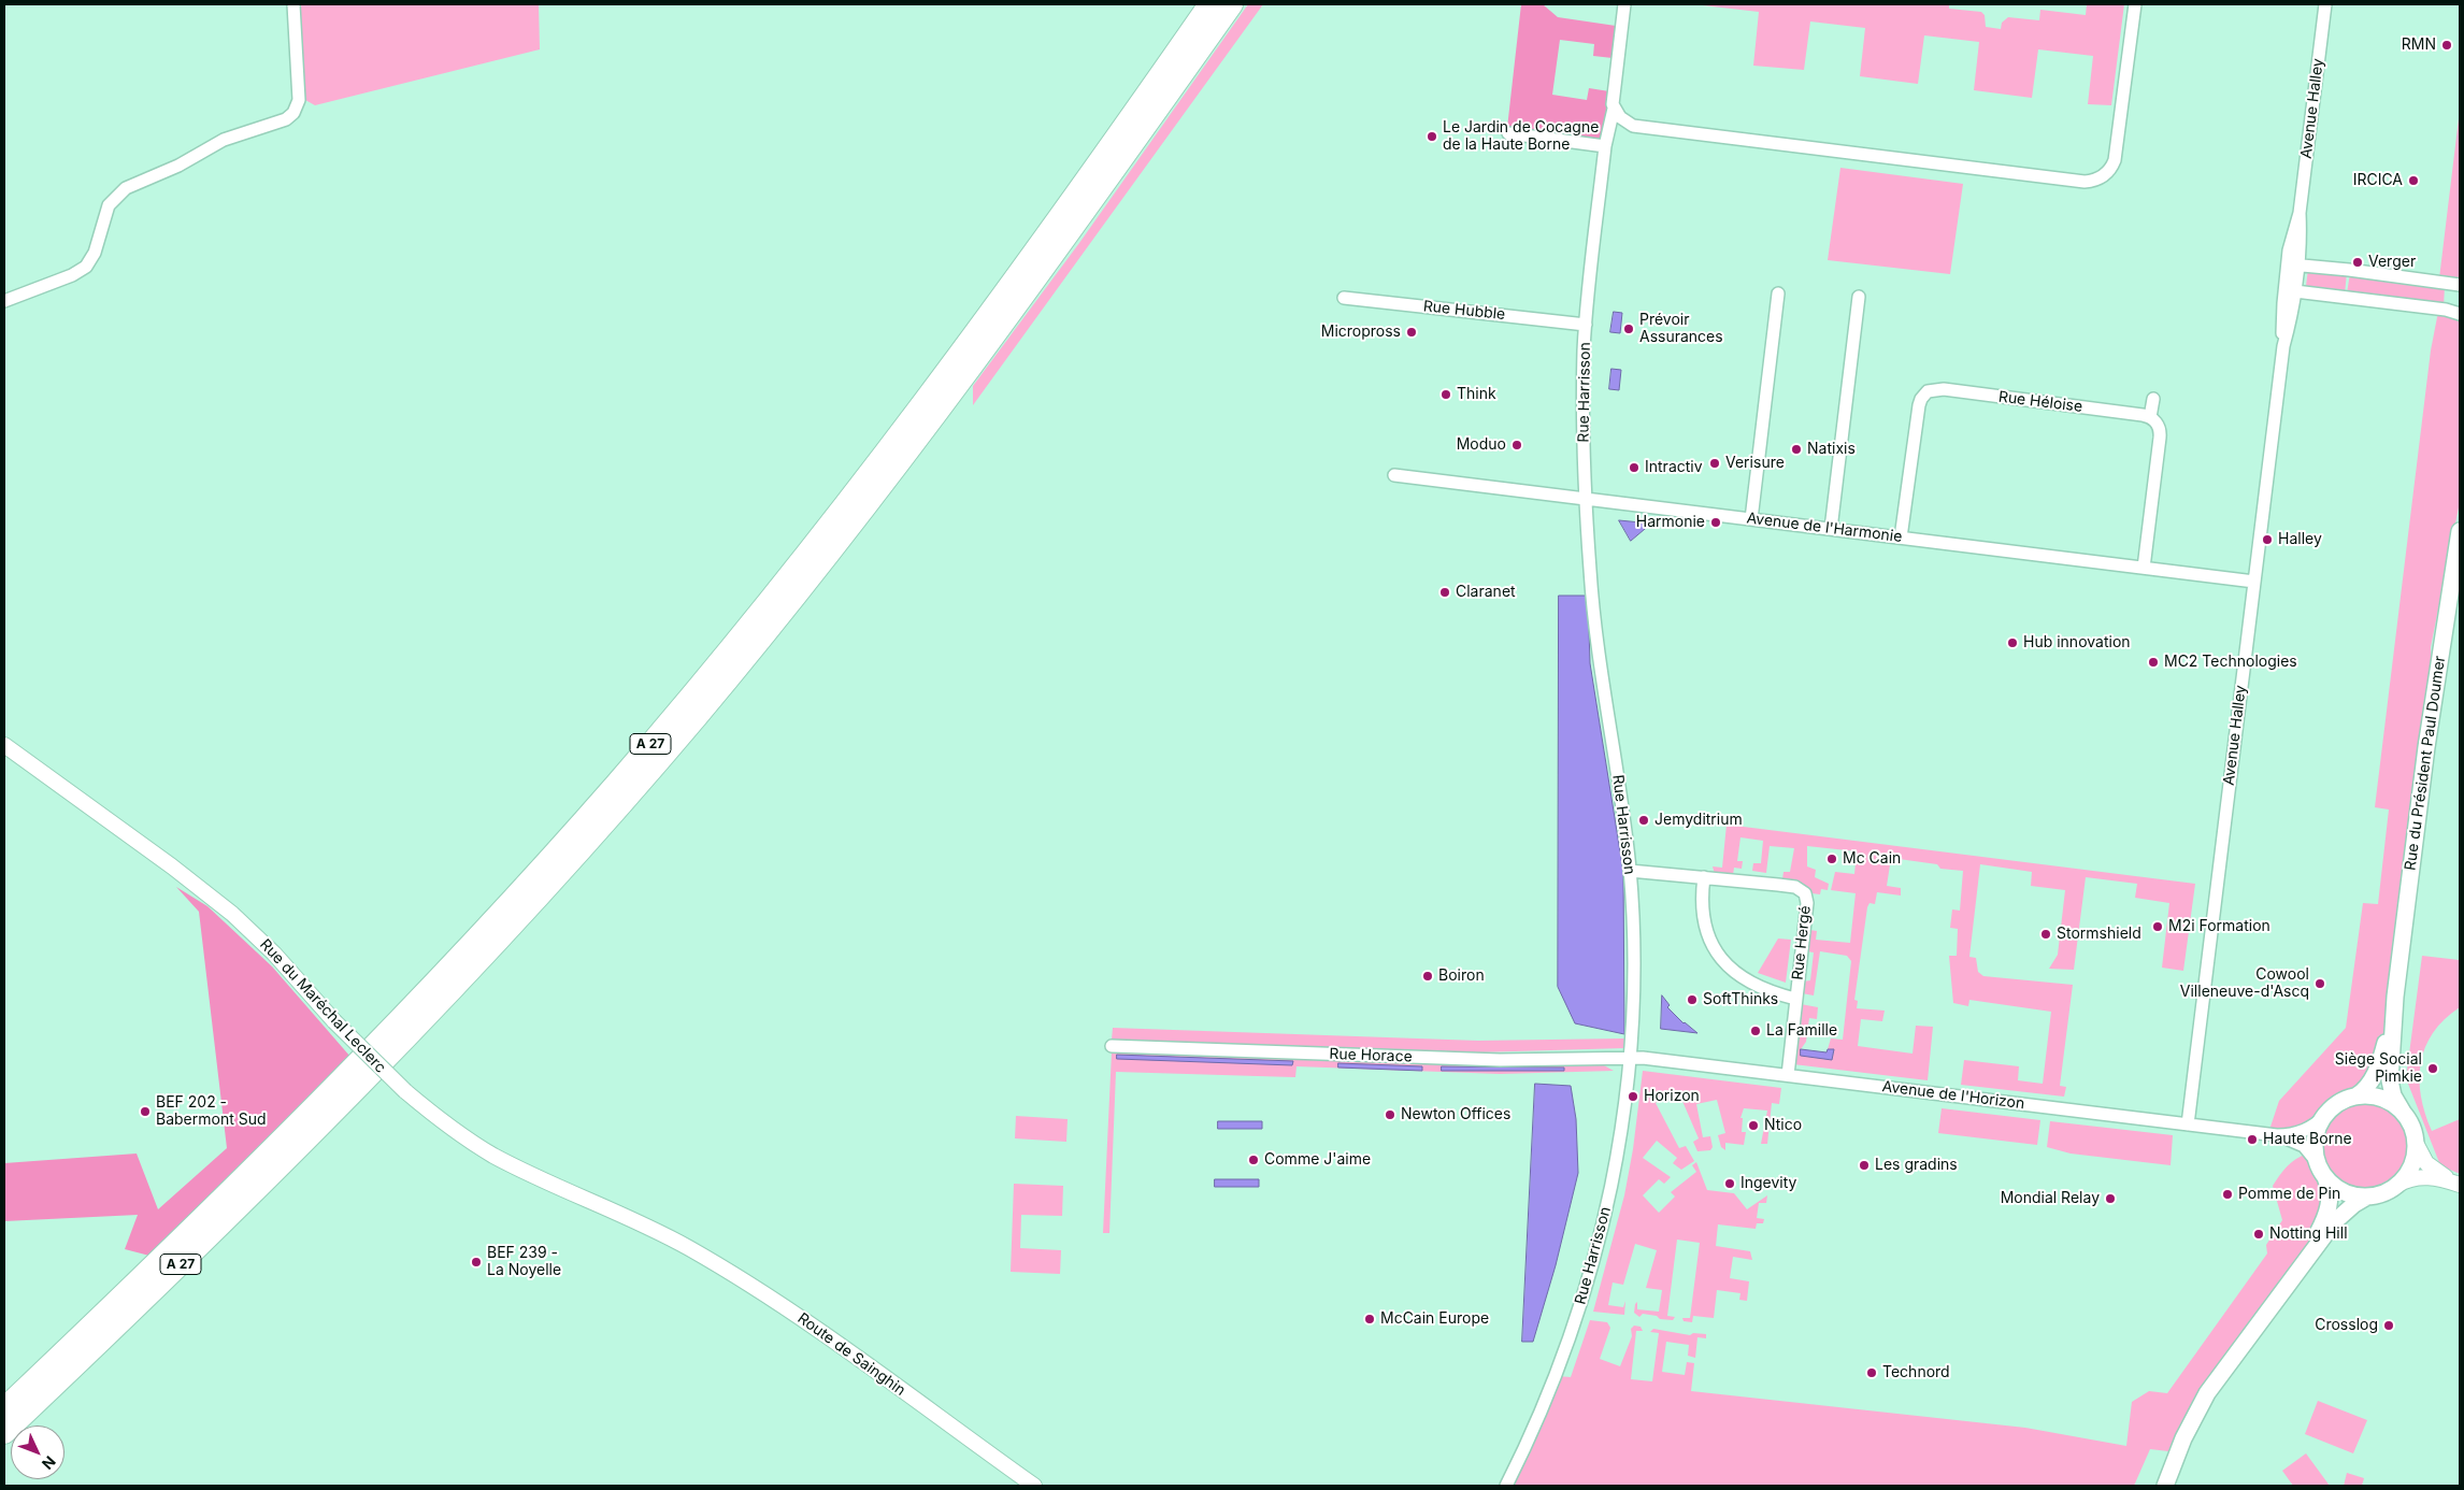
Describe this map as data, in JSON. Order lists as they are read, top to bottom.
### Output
{
  "streets": {
    "highway": ["A 27"],
    "main road": ["Rue du Président Paul Doumer"],
    "street": [
      "Avenue Halley",
      "Rue Hubble",
      "Rue Harrisson",
      "Rue Héloise",
      "Avenue de l'Harmonie",
      "Rue Hergé",
      "Rue du Maréchal Leclerc",
      "Rue Horace",
      "Avenue de l'Horizon",
      "Route de Sainghin"
    ]
  },
  "crossings": [
    ["Avenue Halley", "Avenue de l'Harmonie"],
    ["Avenue Halley", "Avenue de l'Horizon"],
    ["Rue Hubble", "Rue Harrisson"],
    ["Rue Harrisson", "Avenue de l'Harmonie"],
    ["Rue Harrisson", "Rue Hergé"],
    ["Rue Harrisson", "Rue Horace"],
    ["Rue Harrisson", "Avenue de l'Horizon"],
    ["Rue Héloise", "Avenue de l'Harmonie"],
    ["Rue du Président Paul Doumer", "Avenue de l'Horizon"],
    ["Rue Hergé", "Avenue de l'Horizon"],
    ["Rue du Maréchal Leclerc", "Route de Sainghin"],
    ["Rue Horace", "Avenue de l'Horizon"]
  ],
  "places": [
    "RMN",
    "Le Jardin de Cocagne de la Haute Borne",
    "IRCICA",
    "Verger",
    "Prévoir Assurances",
    "Micropross",
    "Think",
    "Moduo",
    "Natixis",
    "Verisure",
    "Intractiv",
    "Harmonie",
    "Halley",
    "Claranet",
    "Hub innovation",
    "MC2 Technologies",
    "Jemyditrium",
    "Mc Cain",
    "M2i Formation",
    "Stormshield",
    "Boiron",
    "Cowool Villeneuve-d'Ascq",
    "SoftThinks",
    "La Famille",
    "Siège Social Pimkie",
    "Horizon",
    "BEF 202 - Babermont Sud",
    "Newton Offices",
    "Ntico",
    "Haute Borne",
    "Comme J'aime",
    "Les gradins",
    "Ingevity",
    "Pomme de Pin",
    "Mondial Relay",
    "Notting Hill",
    "BEF 239 - La Noyelle",
    "McCain Europe",
    "Crosslog",
    "Technord"
  ],
  "north": "bottom right"
}
